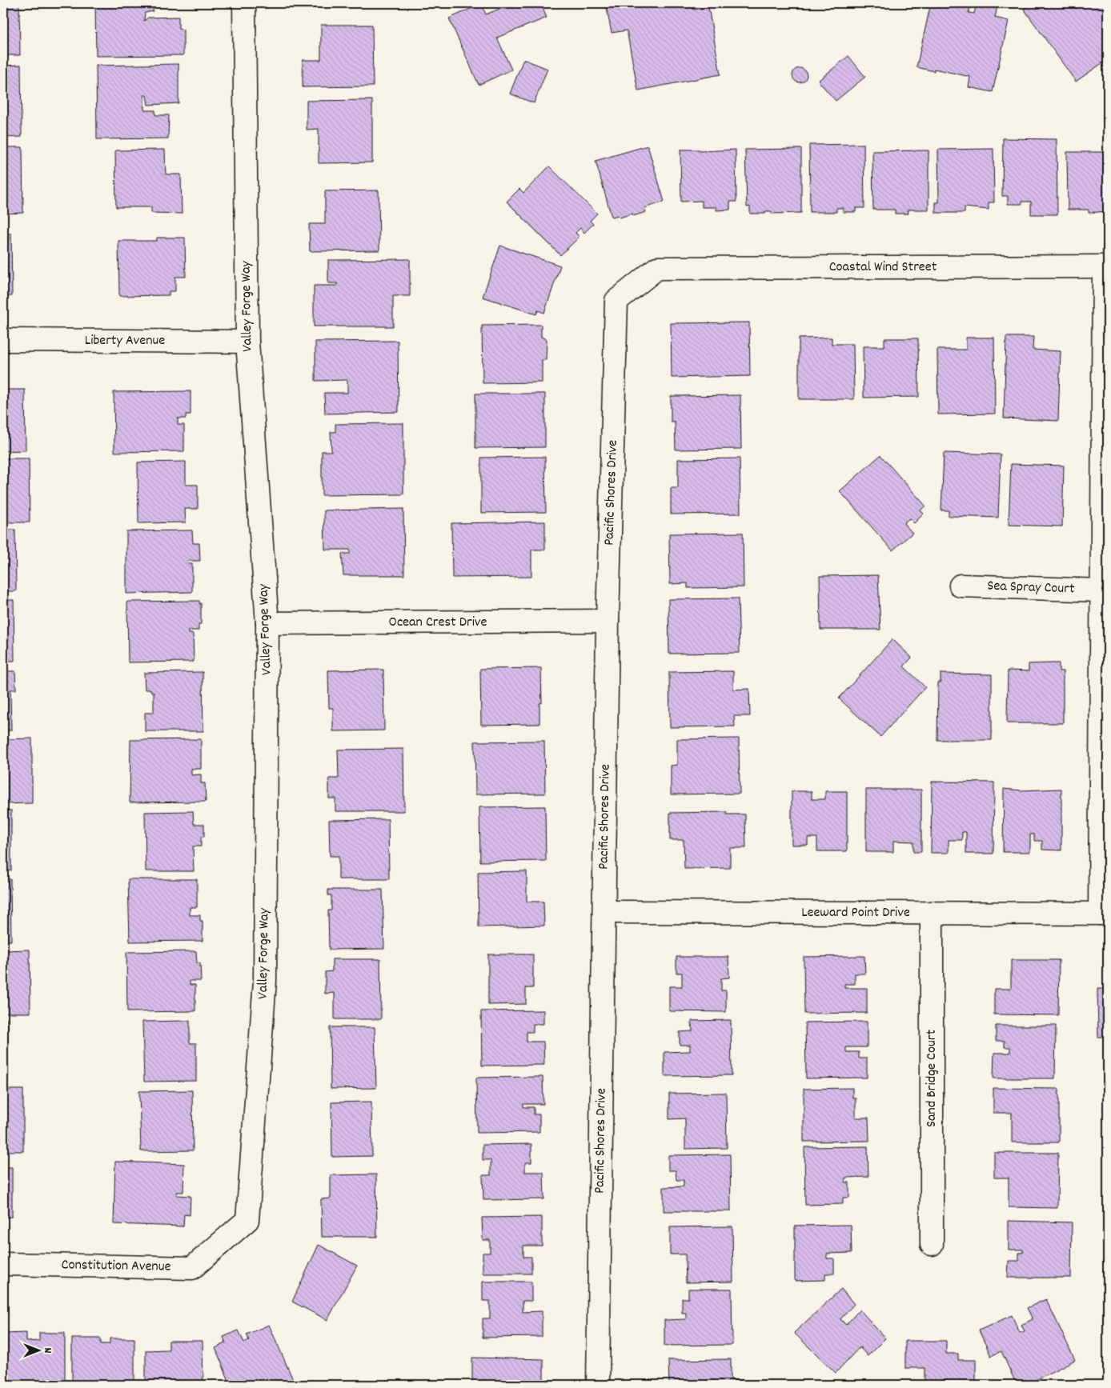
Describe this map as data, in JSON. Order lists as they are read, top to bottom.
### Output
{
  "streets": {
    "street": [
      "Coastal Wind Street",
      "Valley Forge Way",
      "Liberty Avenue",
      "Pacific Shores Drive",
      "Sea Spray Court",
      "Ocean Crest Drive",
      "Leeward Point Drive",
      "Sand Bridge Court",
      "Constitution Avenue"
    ]
  },
  "crossings": [
    ["Coastal Wind Street", "Pacific Shores Drive"],
    ["Valley Forge Way", "Liberty Avenue"],
    ["Valley Forge Way", "Ocean Crest Drive"],
    ["Valley Forge Way", "Constitution Avenue"],
    ["Pacific Shores Drive", "Ocean Crest Drive"],
    ["Pacific Shores Drive", "Leeward Point Drive"],
    ["Leeward Point Drive", "Sand Bridge Court"]
  ],
  "north": "right"
}
